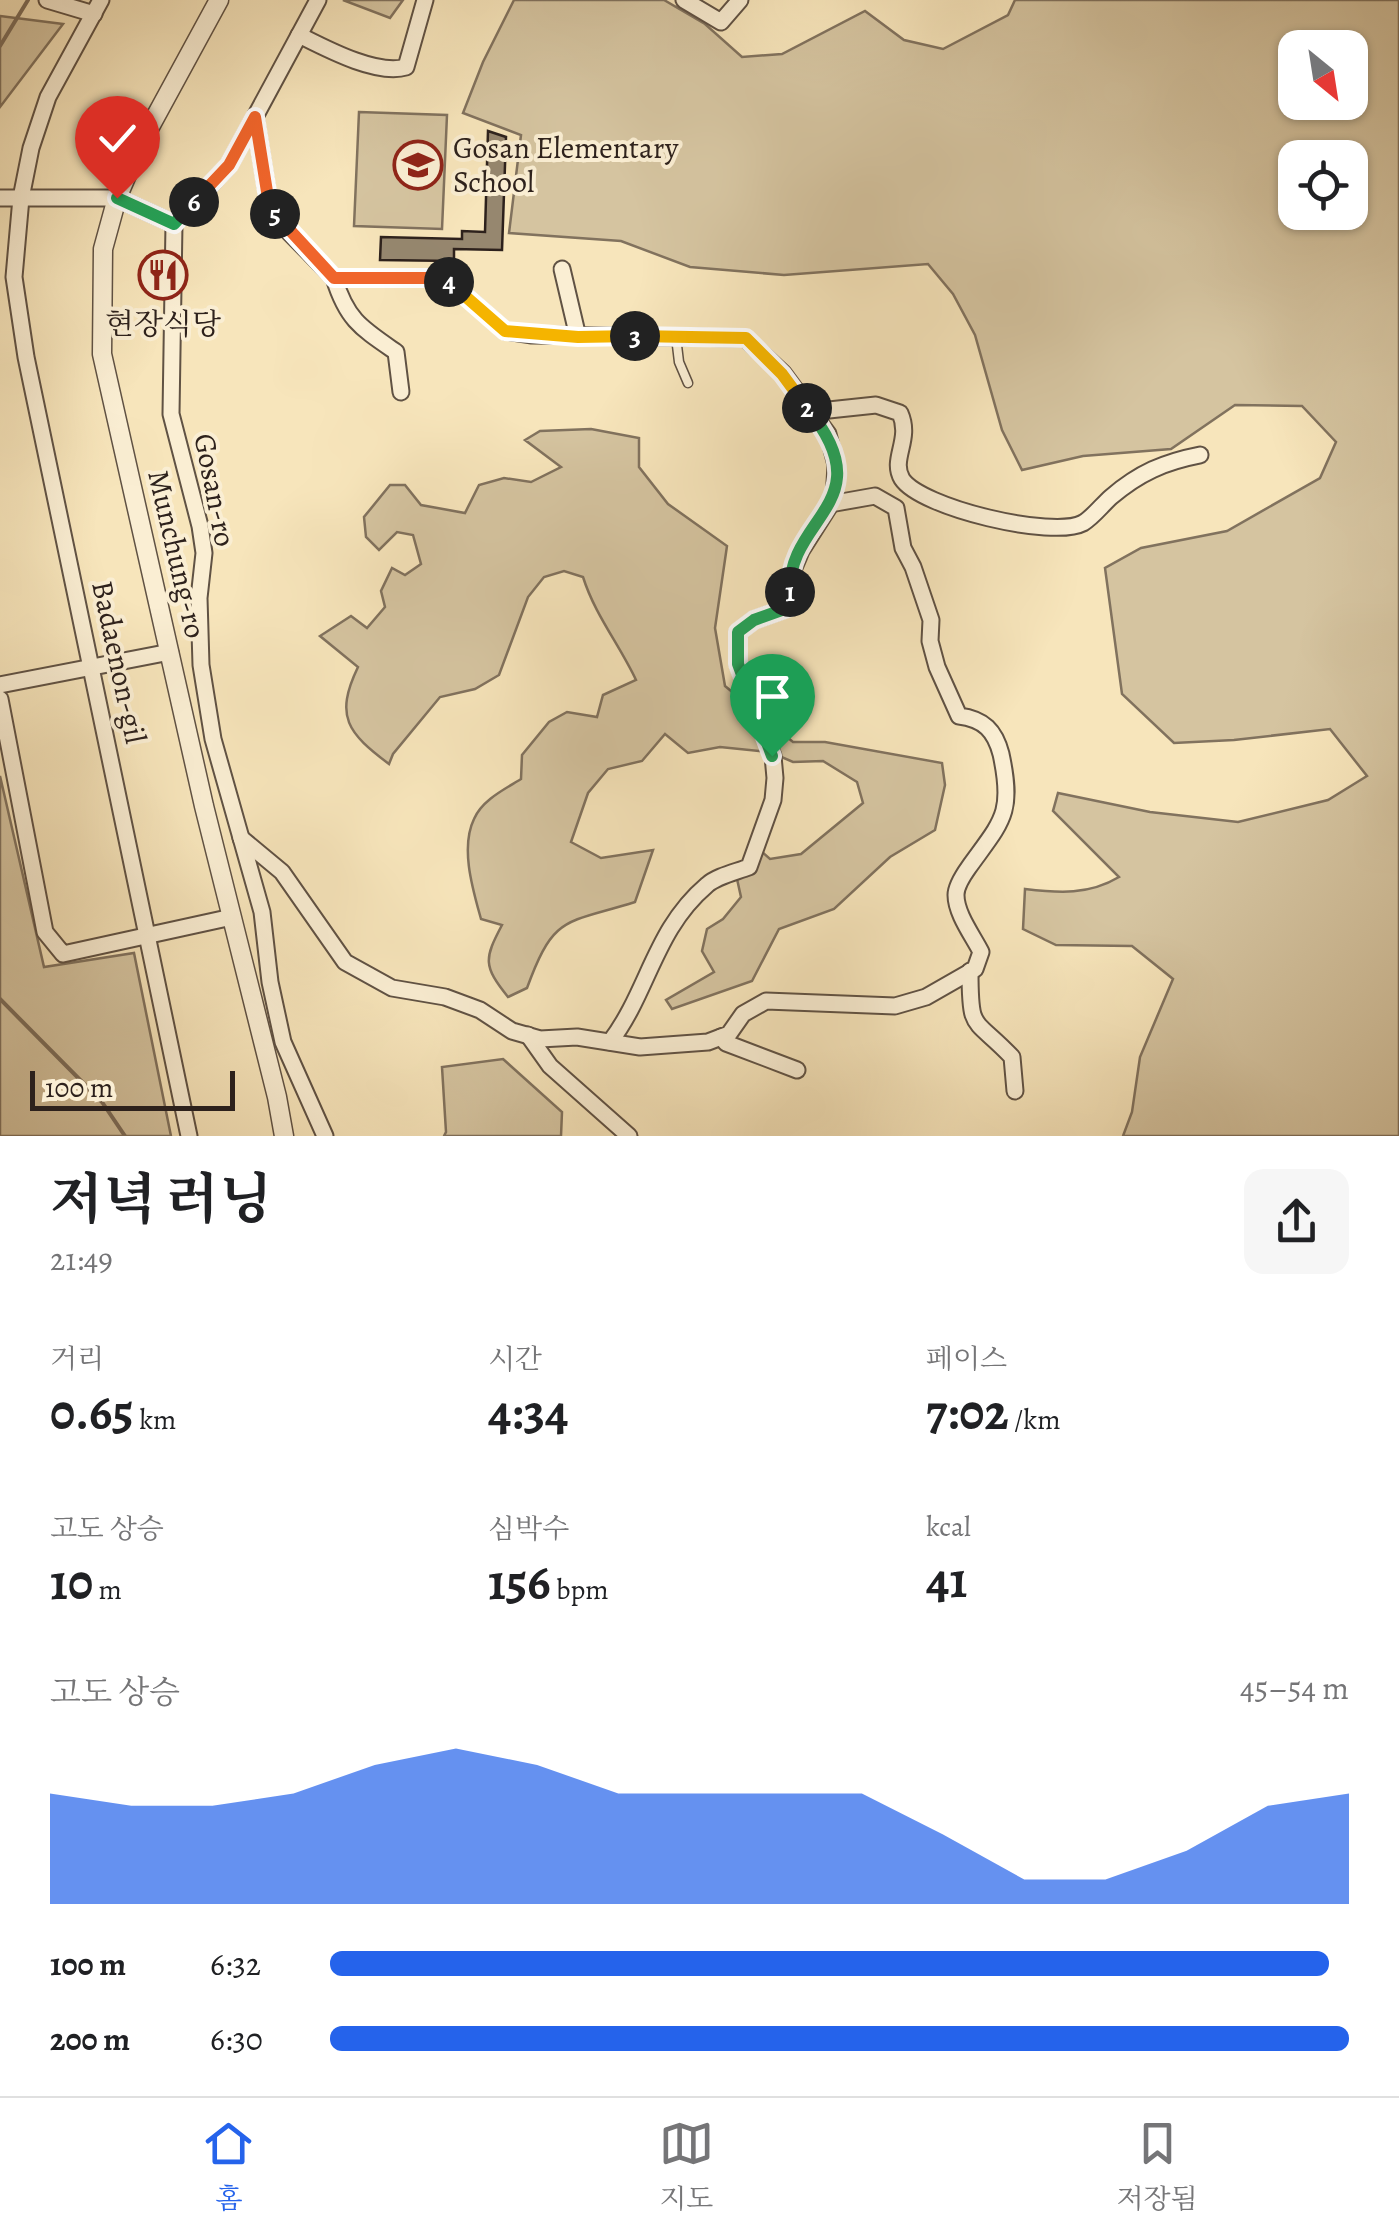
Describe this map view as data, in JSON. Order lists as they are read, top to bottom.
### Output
{
  "streets": {
    "street": ["Gosan-ro", "Munchung-ro", "Badaenon-gil"]
  },
  "places": {
    "school or university": ["Gosan Elementary School"],
    "restaurant": ["현장식당"]
  },
  "scale_bar": "100 m",
  "north": "bottom right",
  "page": {
    "pins": [
      "6",
      "5",
      "4",
      "3",
      "2",
      "1"
    ],
    "scale": "100 m",
    "heading": ["저녁 러닝", "21:49"],
    "stats": [
      ["거리", "0.65 km"],
      ["시간", "4:34"],
      ["페이스", "7:02 /km"],
      ["고도 상승", "10 m"],
      ["심박수", "156 bpm"],
      ["kcal", "41"]
    ],
    "chart": ["고도 상승", "45–54 m"],
    "list": [
      {
        "name": "100 m",
        "note": "6:32"
      },
      {
        "name": "200 m",
        "note": "6:30"
      }
    ],
    "tabs": ["홈", "지도", "저장됨"]
  }
}
